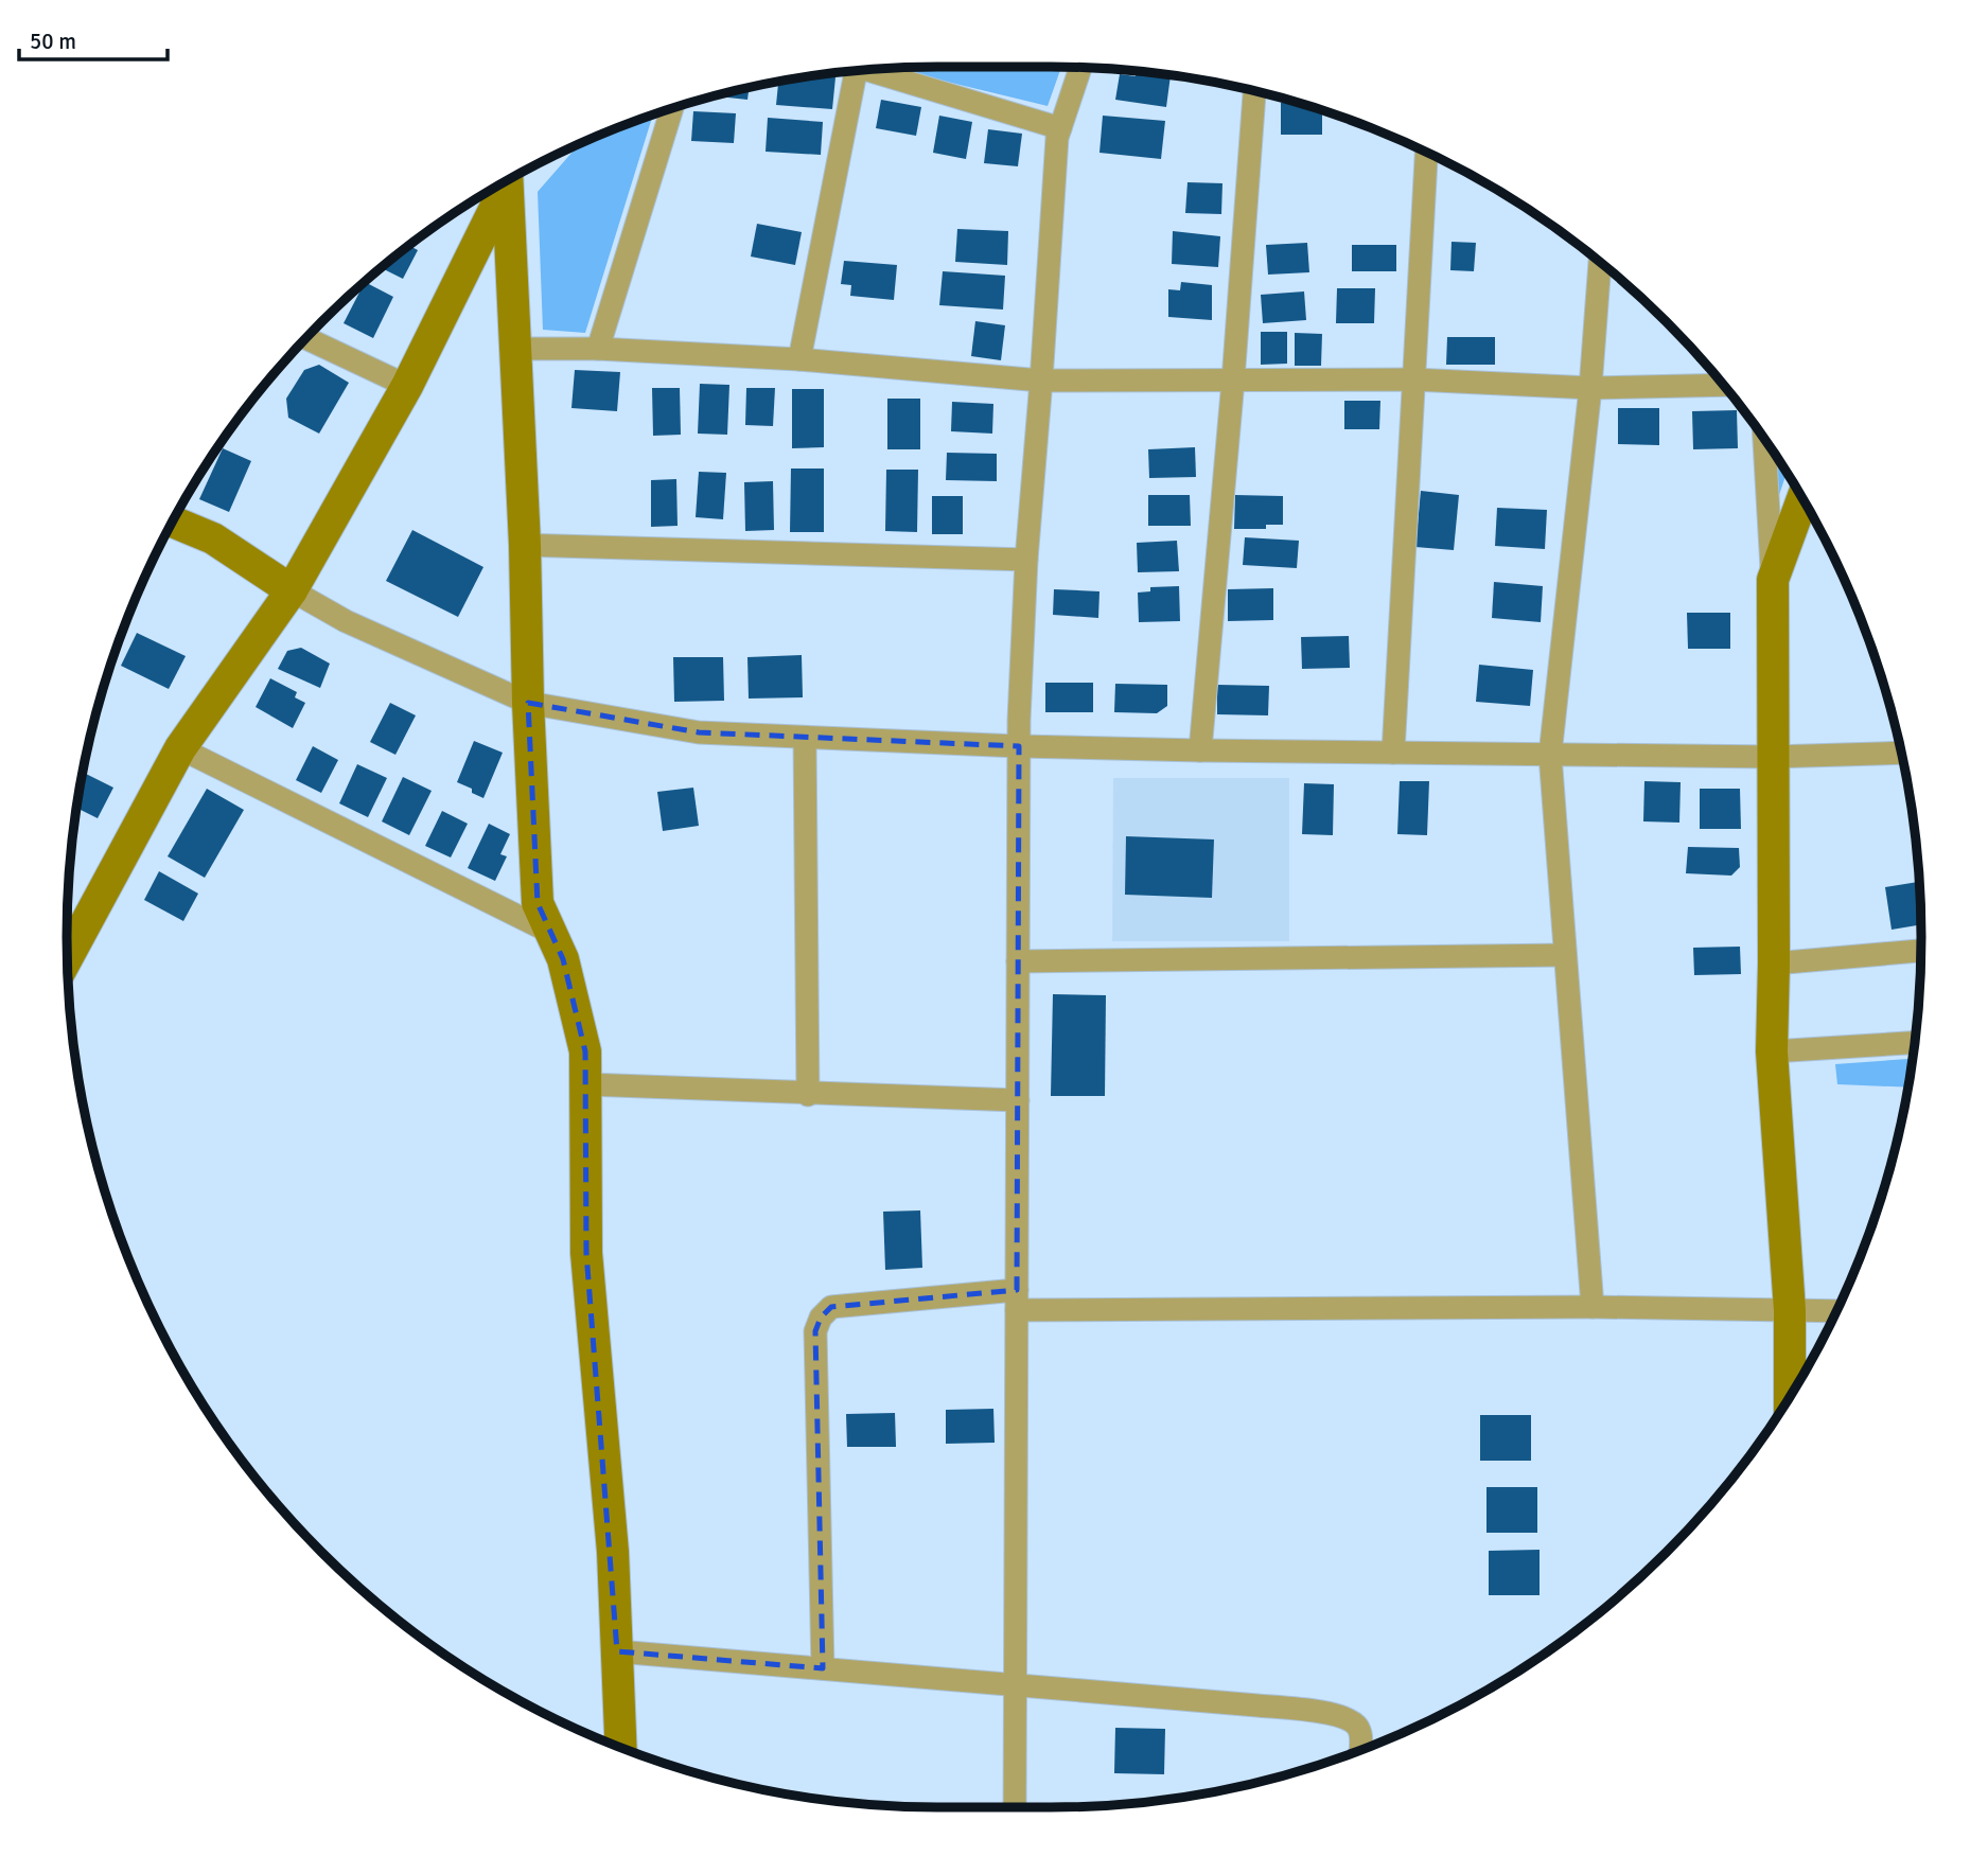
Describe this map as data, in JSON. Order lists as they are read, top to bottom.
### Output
{
  "scale_bar": "50 m"
}
